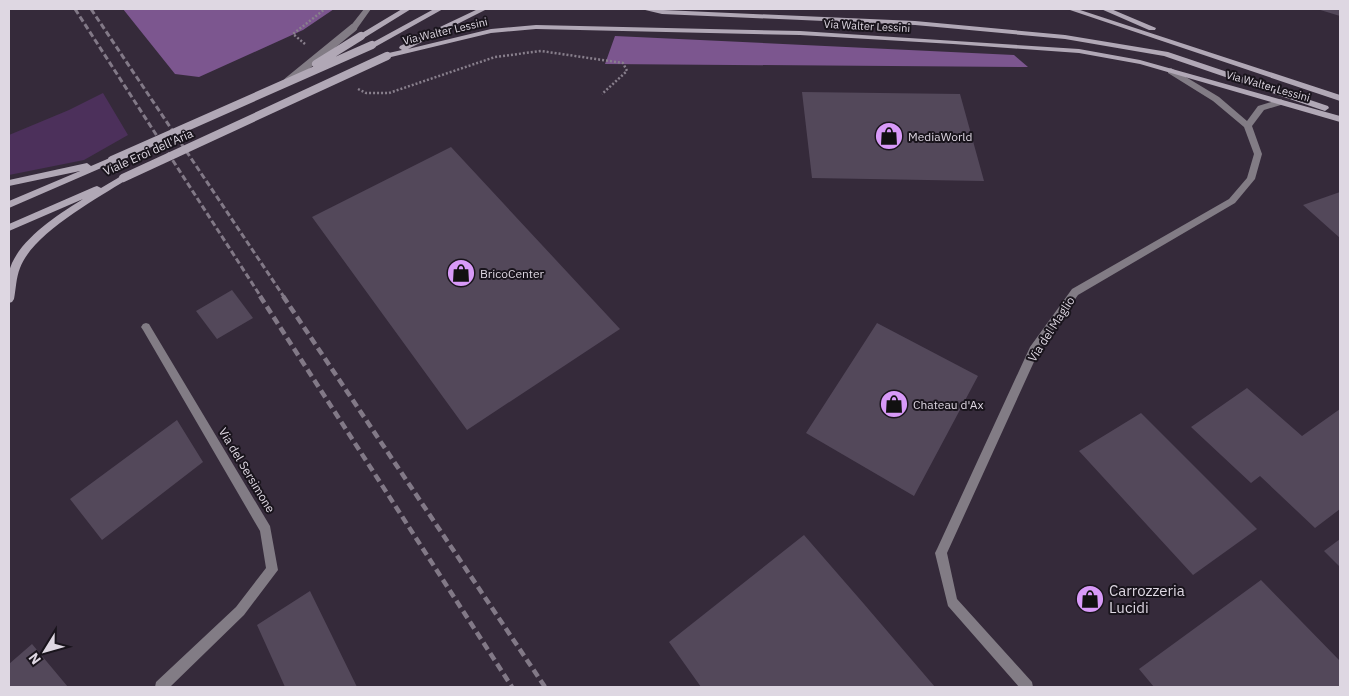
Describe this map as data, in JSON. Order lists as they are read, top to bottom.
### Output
{
  "streets": {
    "main road": ["Via Walter Lessini", "Viale Eroi dell'Aria"],
    "street": ["Via del Maglio", "Via del Sersimone"]
  },
  "crossings": [
    ["Via Walter Lessini", "Viale Eroi dell'Aria"]
  ],
  "places": {
    "shop": [
      "MediaWorld",
      "BricoCenter",
      "Chateau d'Ax",
      "Carrozzeria Lucidi"
    ]
  },
  "north": "bottom left"
}
